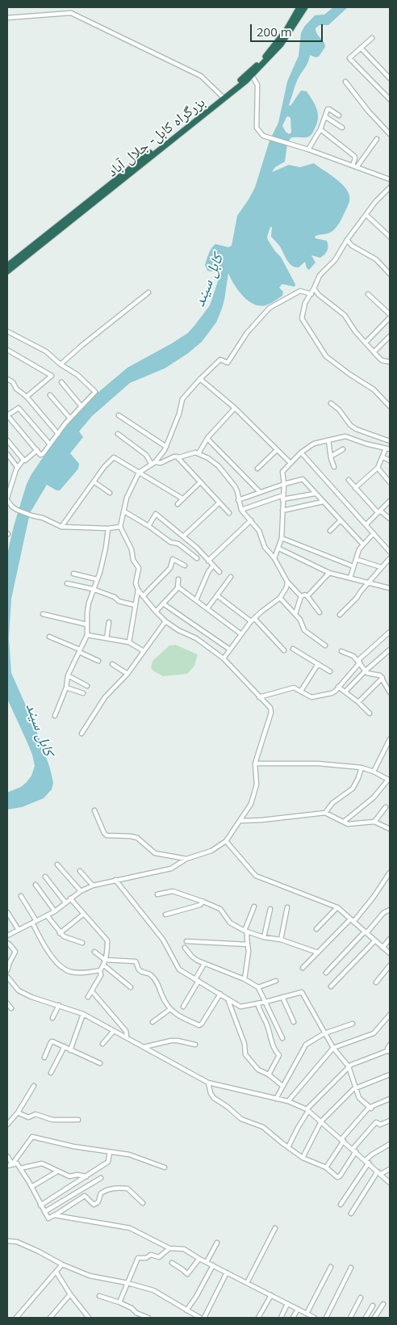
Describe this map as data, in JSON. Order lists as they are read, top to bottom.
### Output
{
  "streets": {
    "highway": ["بزرگراه کابل- جلال آباد"]
  },
  "water": ["کابل سيند"],
  "scale_bar": "200 m"
}
